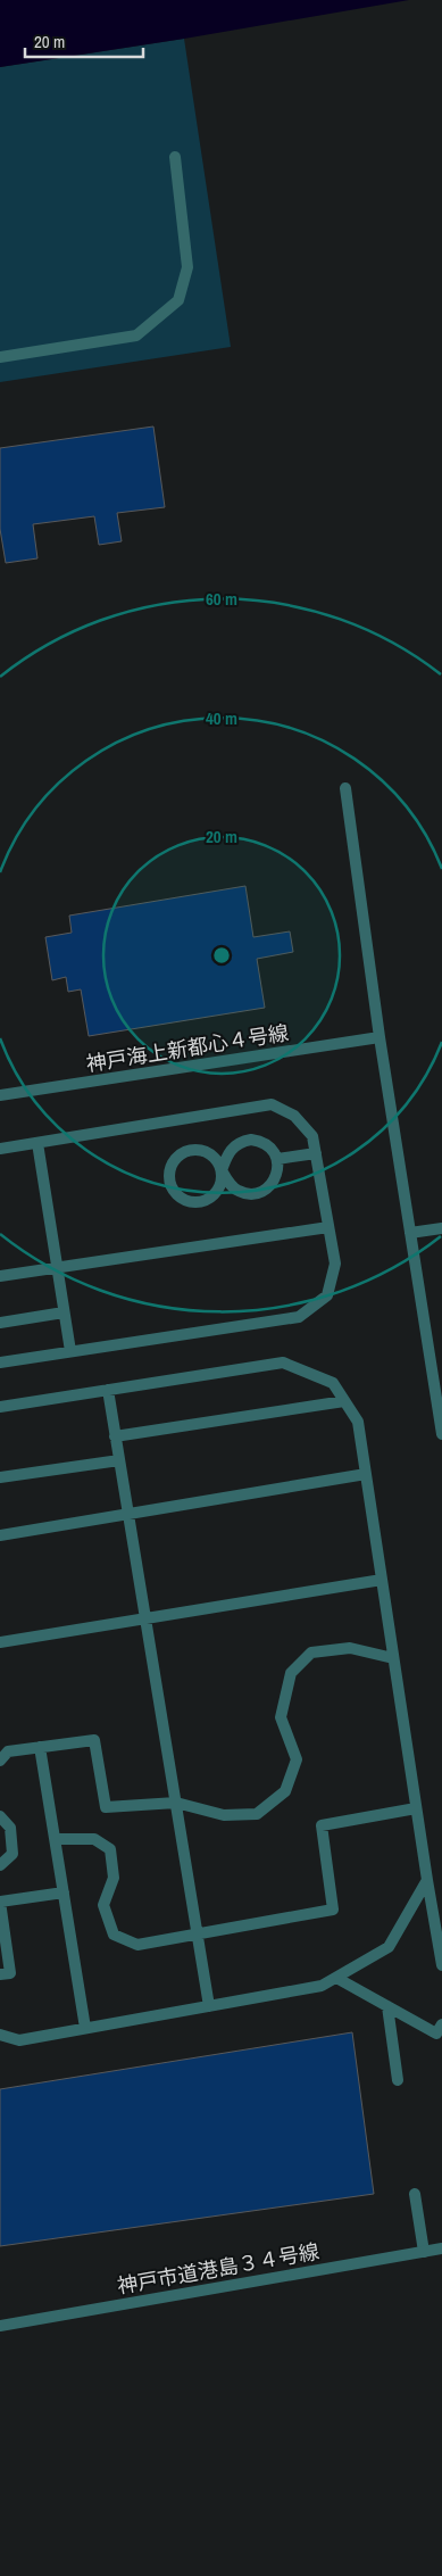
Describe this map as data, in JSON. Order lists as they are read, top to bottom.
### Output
{
  "streets": {
    "street": ["神戸海上新都心４号線", "神戸市道港島３４号線"]
  },
  "scale_bar": "20 m",
  "rings": ["60 m", "40 m", "20 m"]
}
